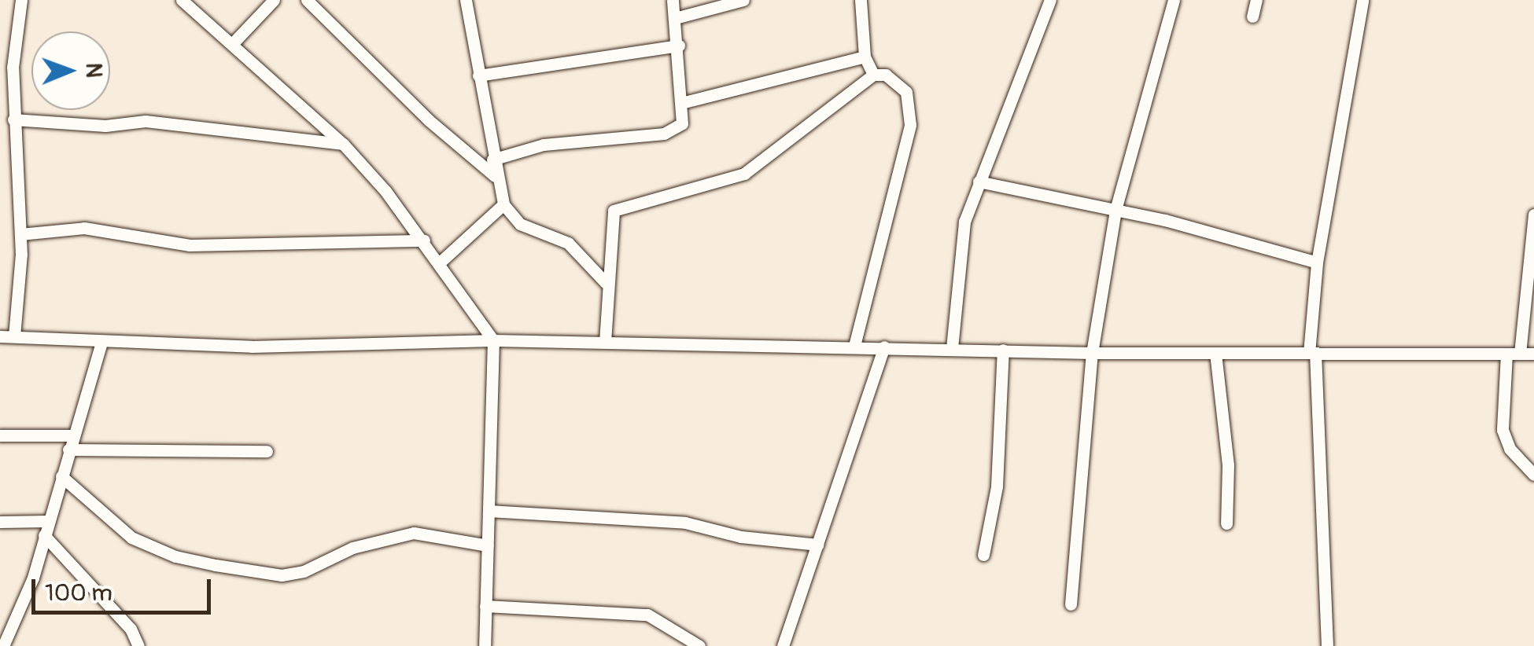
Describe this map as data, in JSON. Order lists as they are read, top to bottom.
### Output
{
  "scale_bar": "100 m",
  "north": "right"
}
